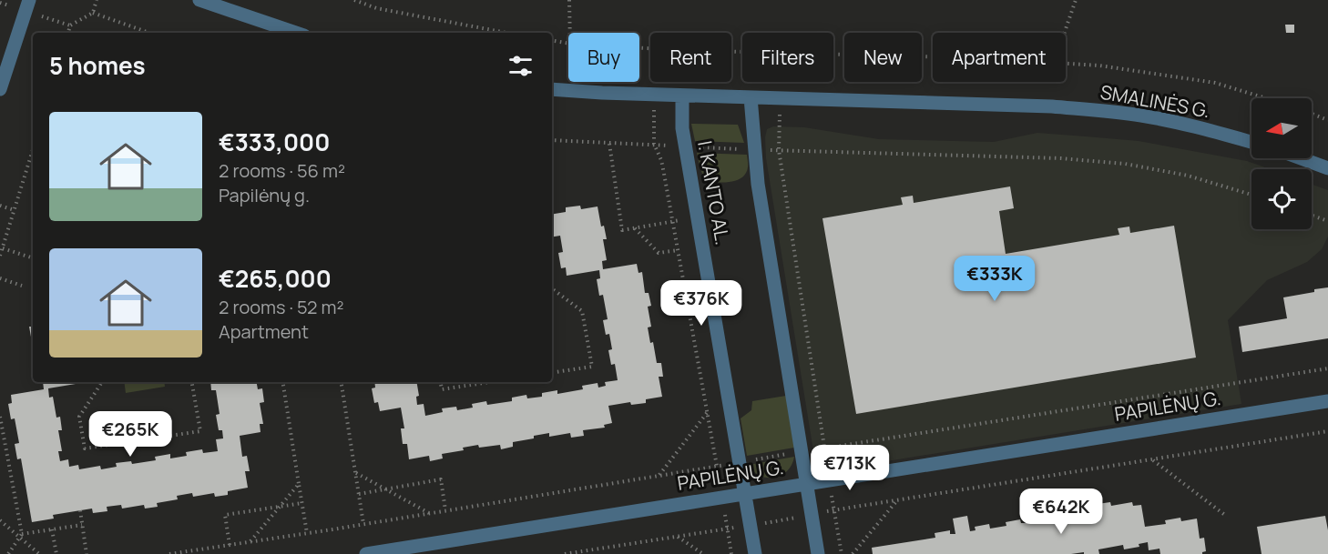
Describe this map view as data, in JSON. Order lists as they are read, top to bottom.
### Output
{
  "streets": {
    "street": ["SMALINĖS G.", "I. KANTO AL.", "PAPILĖNŲ G."]
  },
  "crossings": [
    ["SMALINĖS G.", "I. KANTO AL."],
    ["I. KANTO AL.", "PAPILĖNŲ G."]
  ],
  "north": "left",
  "page": {
    "chip": [
      "Buy",
      "Rent",
      "Filters",
      "New",
      "Apartment"
    ],
    "heading": "5 homes",
    "list": [
      {
        "name": "€333,000",
        "note": "2 rooms · 56 m² · Papilėnų g."
      },
      {
        "name": "€265,000",
        "note": "2 rooms · 52 m² · Apartment"
      }
    ],
    "price": [
      "€333K",
      "€376K",
      "€265K",
      "€713K",
      "€642K"
    ]
  }
}
